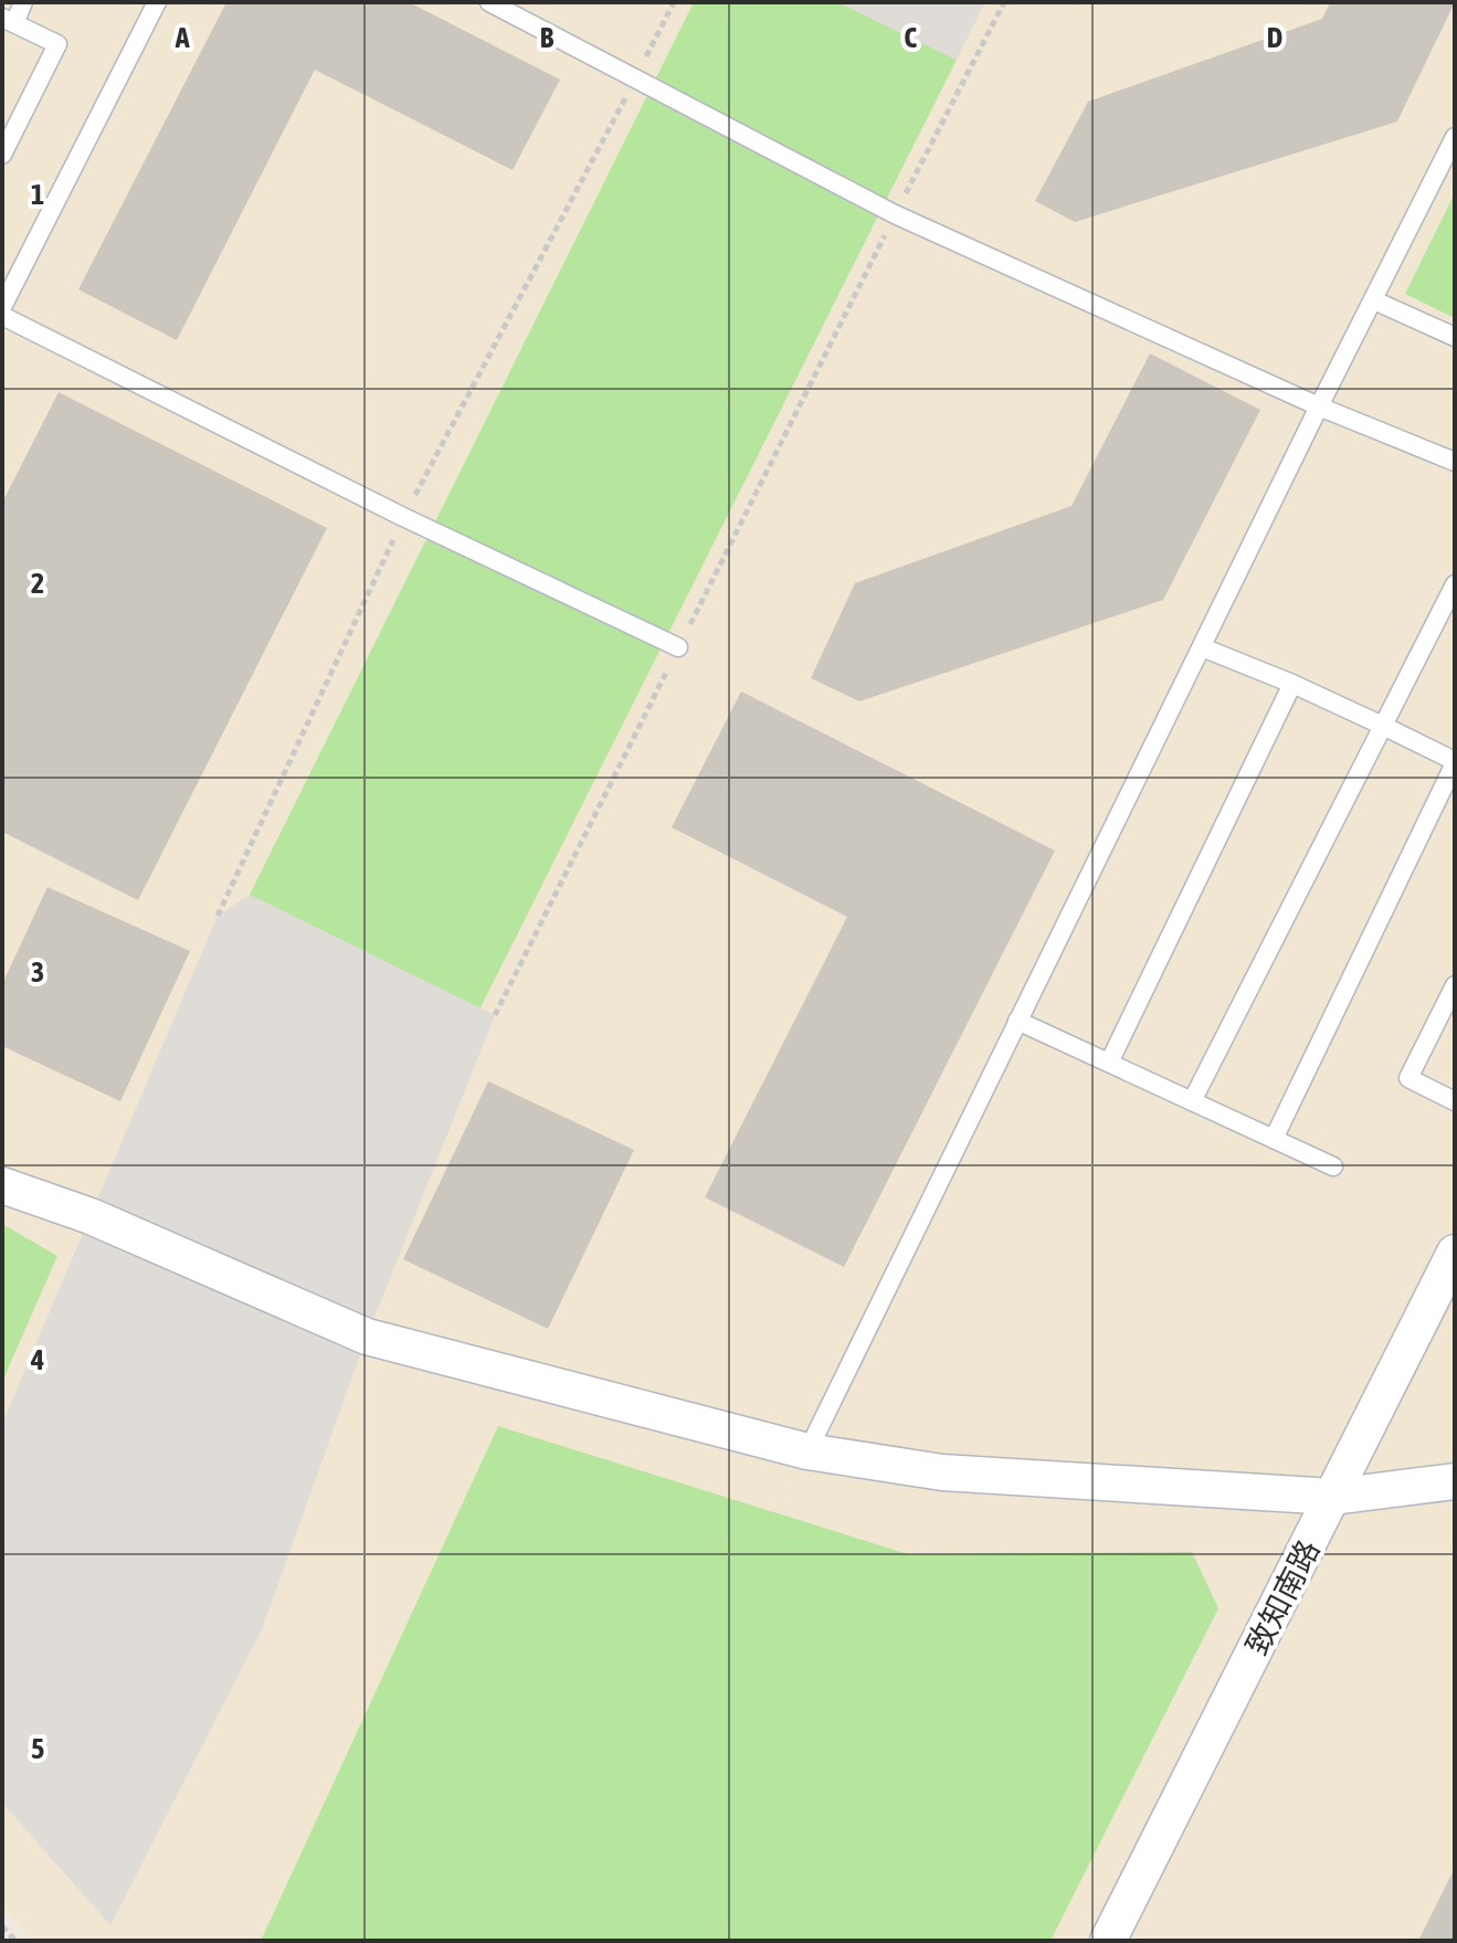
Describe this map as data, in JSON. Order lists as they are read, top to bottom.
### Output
{
  "streets": {
    "street": ["致知南路"]
  },
  "grid": {
    "columns": [
      "A",
      "B",
      "C",
      "D"
    ],
    "rows": [
      "1",
      "2",
      "3",
      "4",
      "5"
    ]
  }
}
